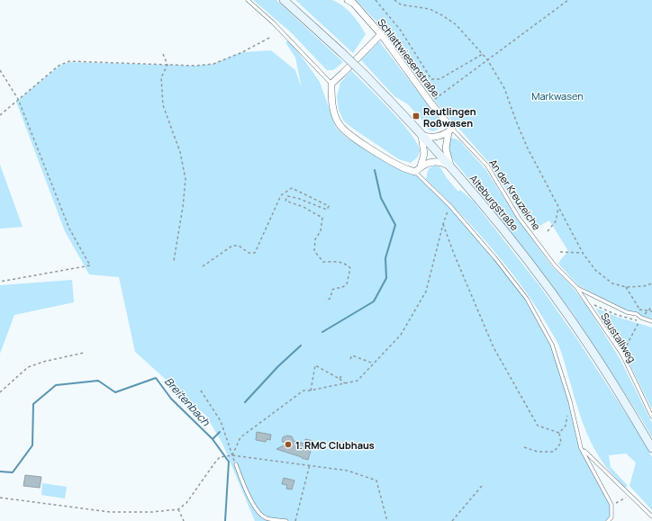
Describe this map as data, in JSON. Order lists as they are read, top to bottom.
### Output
{
  "streets": {
    "main road": ["Alteburgstraße"],
    "street": ["Schlattwiesenstraße"],
    "lane": ["An der Kreuzeiche", "Saustallweg"]
  },
  "crossings": [
    ["Schlattwiesenstraße", "An der Kreuzeiche"],
    ["An der Kreuzeiche", "Saustallweg"]
  ],
  "water": ["Breitenbach"],
  "parks": ["Markwasen"],
  "places": {
    "transit": ["Reutlingen Roßwasen"],
    "other": ["1. RMC Clubhaus"]
  }
}
